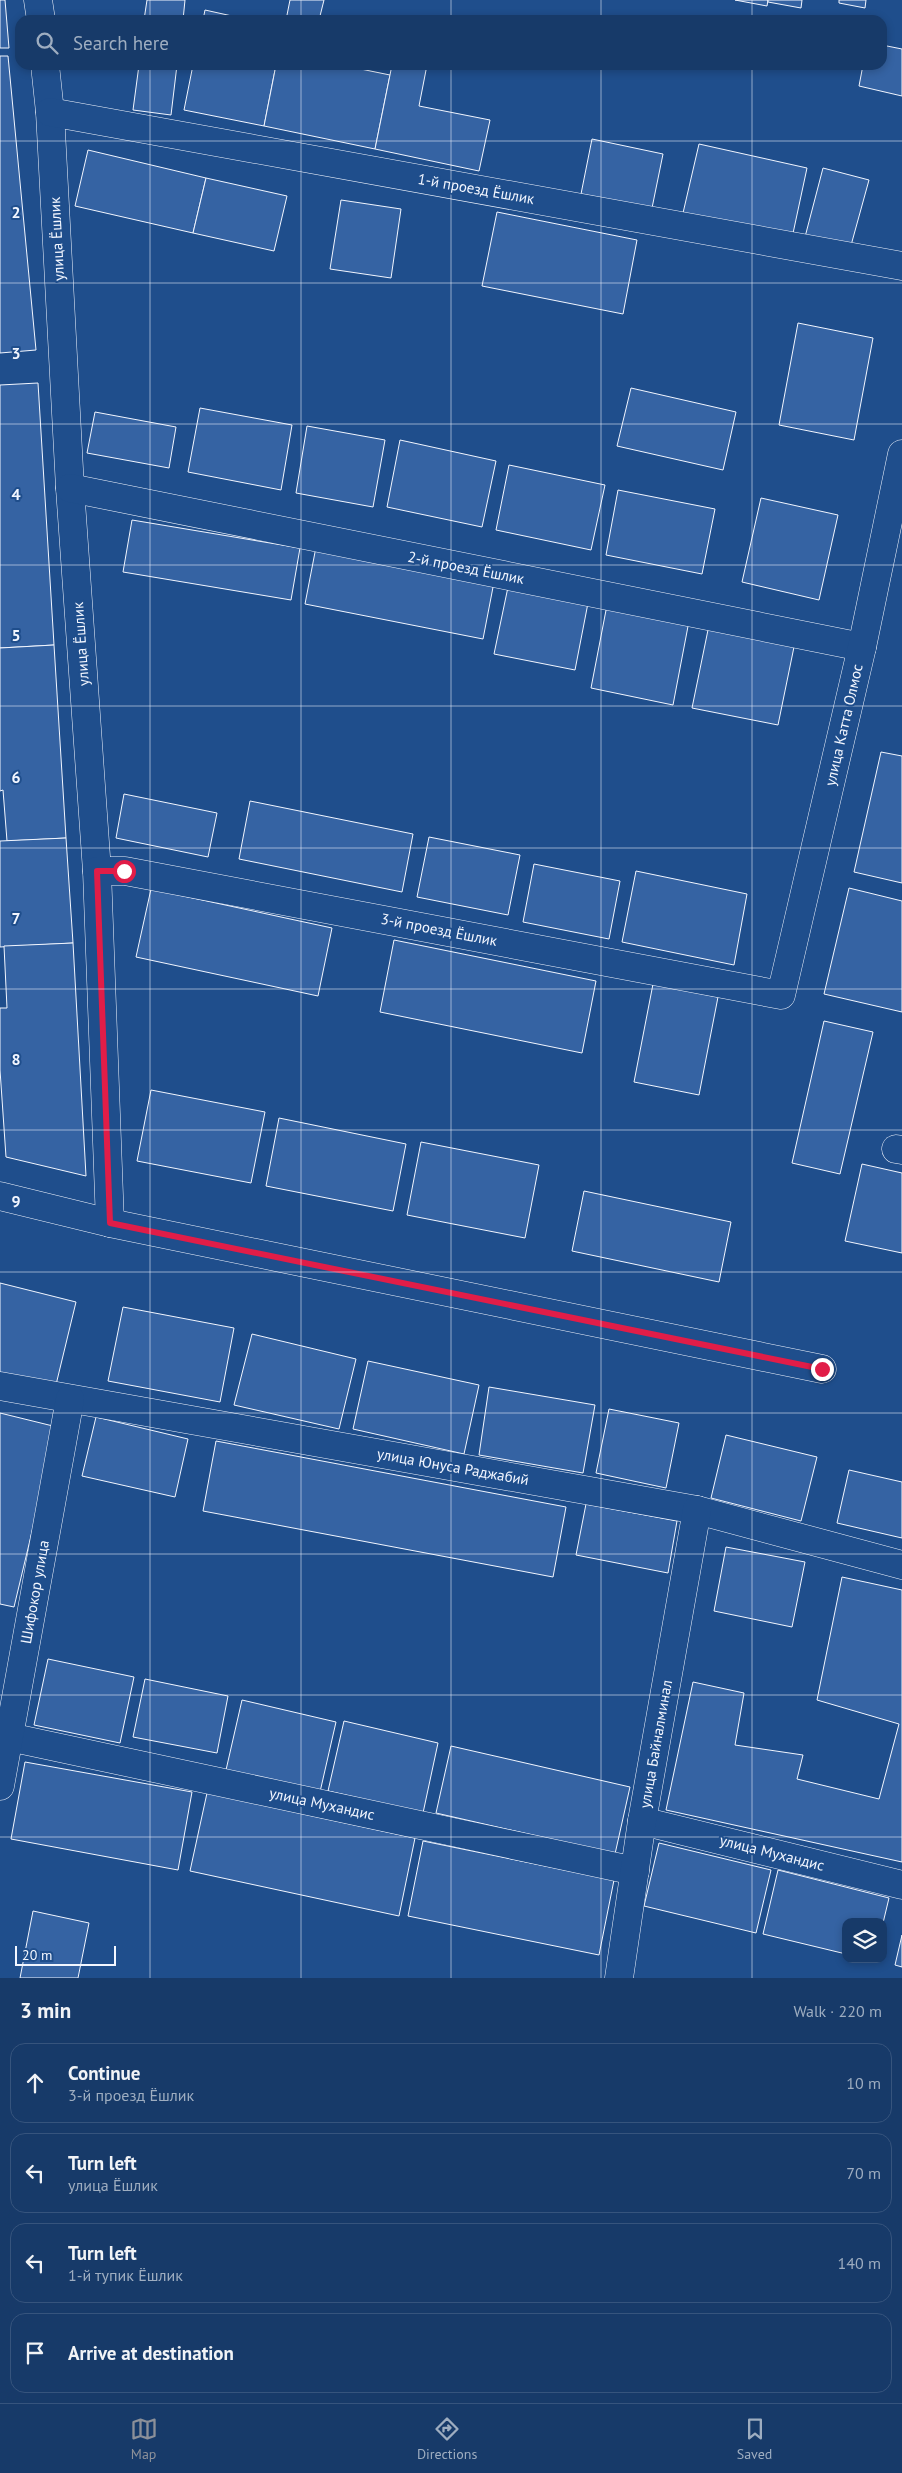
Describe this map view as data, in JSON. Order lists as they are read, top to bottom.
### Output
{
  "streets": {
    "street": [
      "1-й проезд Ёшлик",
      "улица Ёшлик",
      "2-й проезд Ёшлик",
      "улица Катта Олмос",
      "3-й проезд Ёшлик",
      "улица Юнуса Раджабий",
      "Шифокор улица",
      "улица Байналминал",
      "улица Мухандис"
    ]
  },
  "crossings": [
    ["1-й проезд Ёшлик", "улица Ёшлик"],
    ["улица Ёшлик", "2-й проезд Ёшлик"],
    ["улица Ёшлик", "3-й проезд Ёшлик"],
    ["2-й проезд Ёшлик", "улица Катта Олмос"],
    ["улица Катта Олмос", "3-й проезд Ёшлик"],
    ["улица Юнуса Раджабий", "Шифокор улица"],
    ["улица Юнуса Раджабий", "улица Байналминал"],
    ["Шифокор улица", "улица Мухандис"],
    ["улица Байналминал", "улица Мухандис"]
  ],
  "scale_bar": "20 m",
  "page": {
    "search": "Search here",
    "scale": "20 m",
    "heading": ["3 min", "Walk · 220 m"],
    "list": [
      ["Continue", "3-й проезд Ёшлик", "10 m"],
      ["Turn left", "улица Ёшлик", "70 m"],
      ["Turn left", "1-й тупик Ёшлик", "140 m"],
      "Arrive at destination"
    ],
    "nav": ["Map", "Directions", "Saved"]
  },
  "grid": {
    "rows": [
      "2",
      "3",
      "4",
      "5",
      "6",
      "7",
      "8",
      "9"
    ]
  }
}
